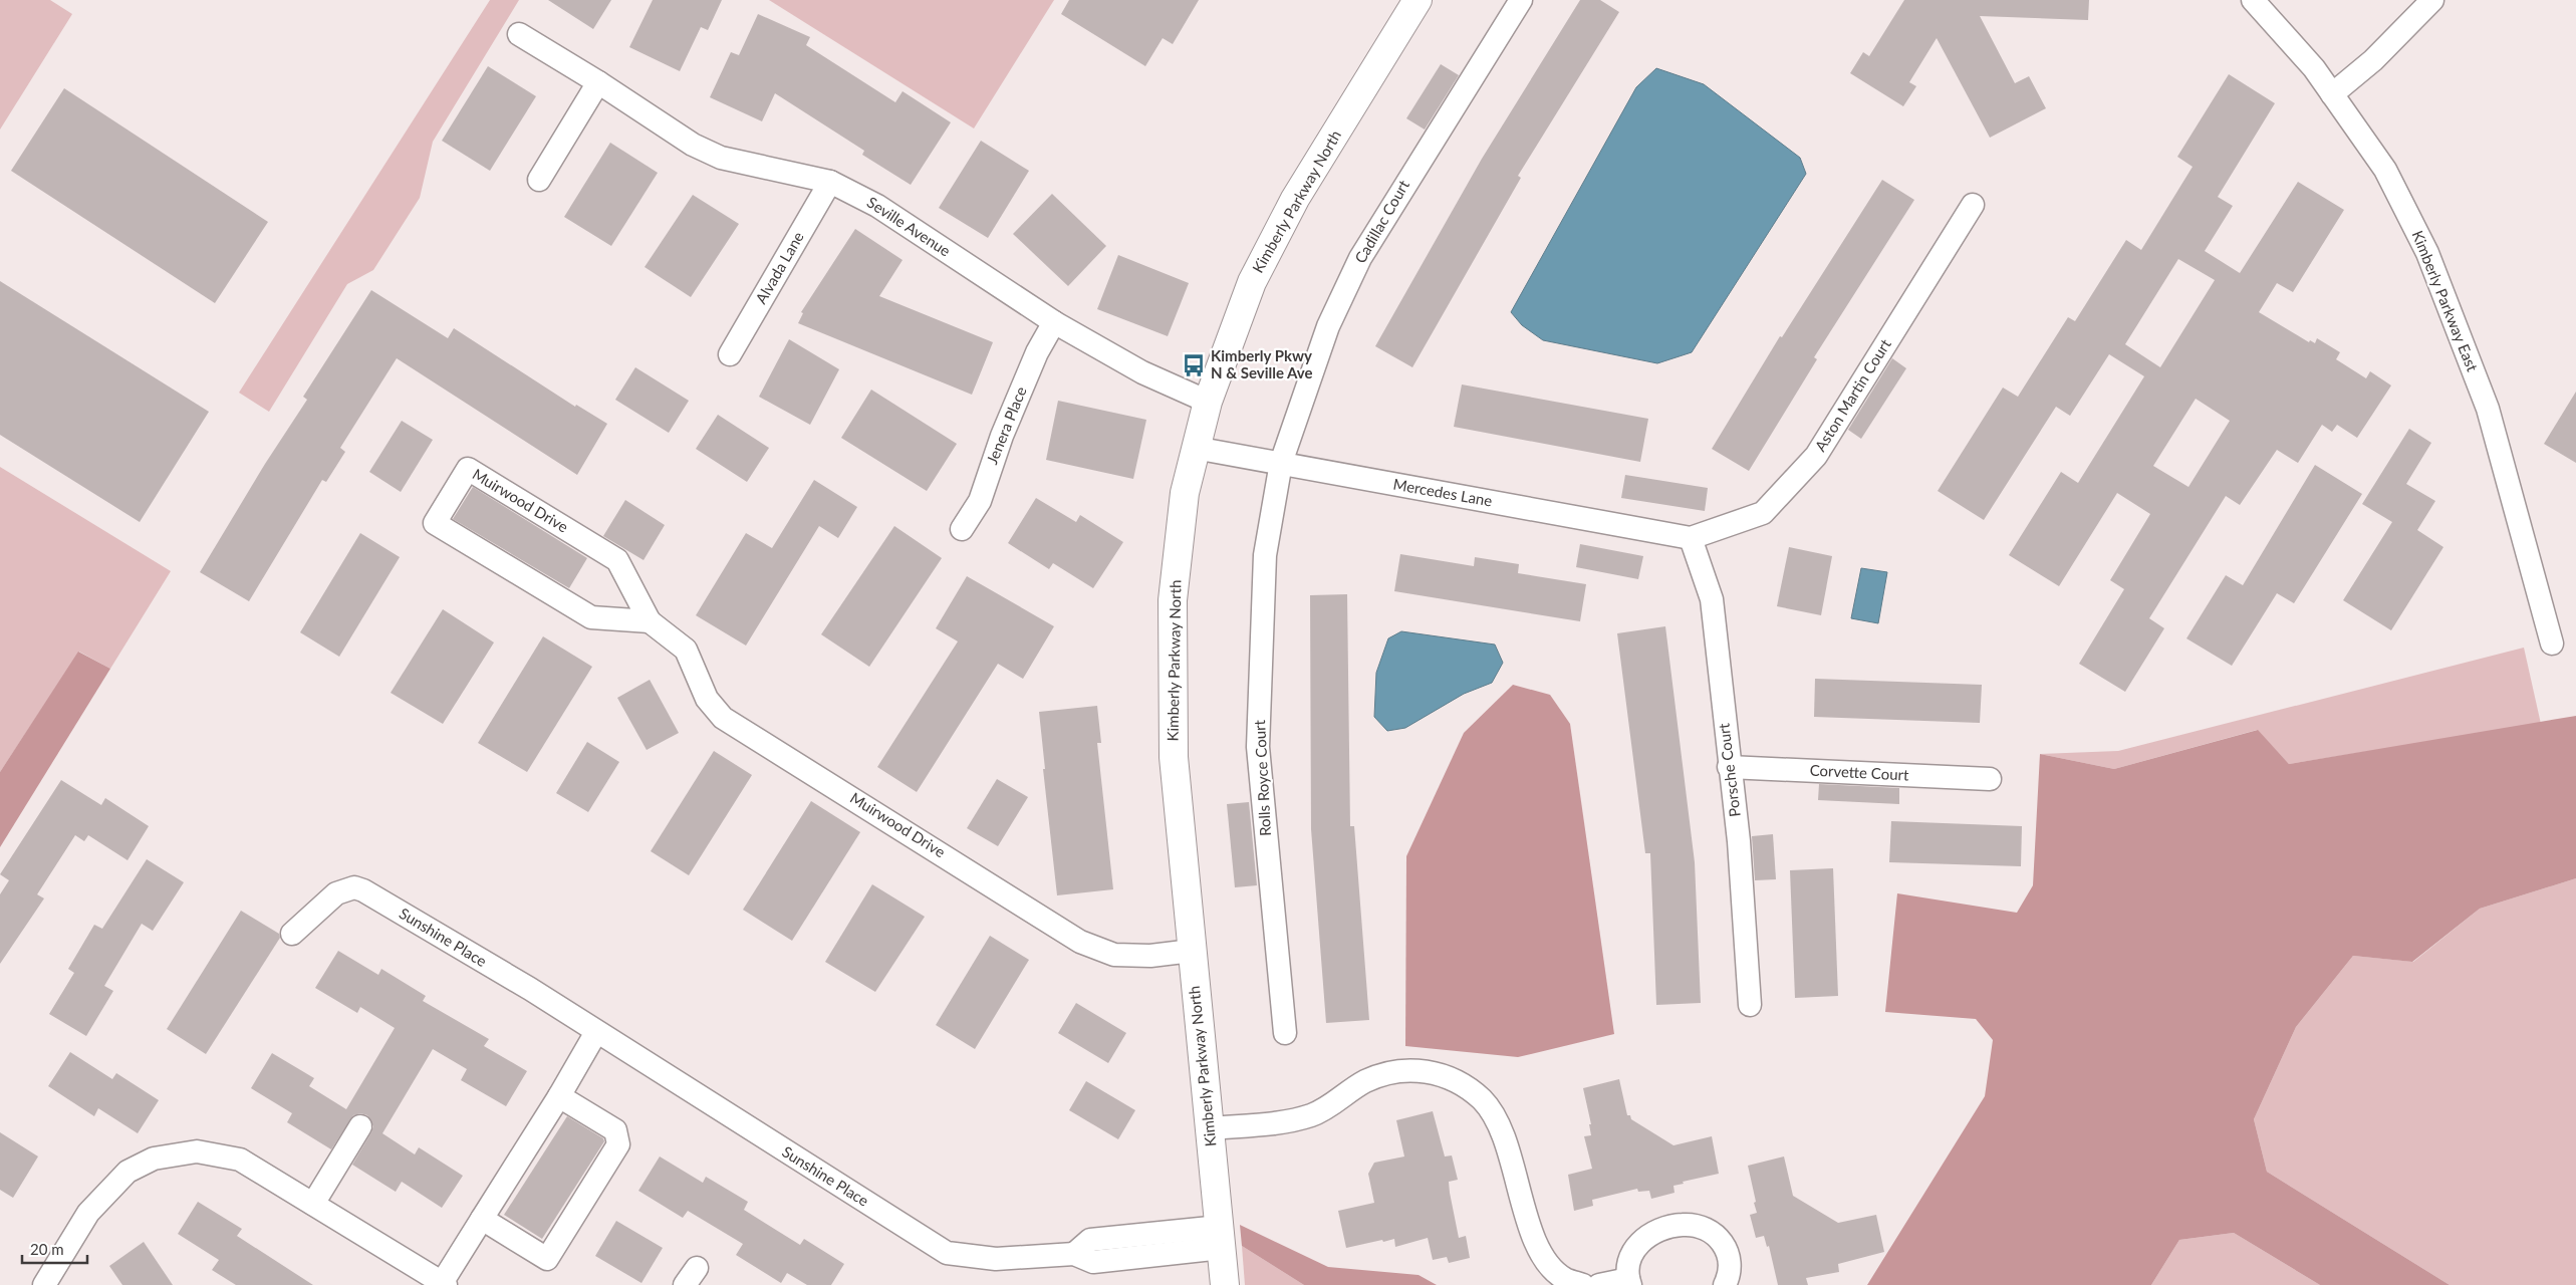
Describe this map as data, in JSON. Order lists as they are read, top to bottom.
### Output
{
  "streets": {
    "street": [
      "Kimberly Parkway North",
      "Cadillac Court",
      "Seville Avenue",
      "Alvada Lane",
      "Kimberly Parkway East",
      "Aston Martin Court",
      "Jenera Place",
      "Mercedes Lane",
      "Muirwood Drive",
      "Porsche Court",
      "Corvette Court",
      "Rolls Royce Court",
      "Sunshine Place"
    ]
  },
  "crossings": [
    ["Kimberly Parkway North", "Seville Avenue"],
    ["Kimberly Parkway North", "Mercedes Lane"],
    ["Kimberly Parkway North", "Muirwood Drive"],
    ["Kimberly Parkway North", "Sunshine Place"],
    ["Cadillac Court", "Mercedes Lane"],
    ["Cadillac Court", "Rolls Royce Court"],
    ["Seville Avenue", "Alvada Lane"],
    ["Seville Avenue", "Jenera Place"],
    ["Aston Martin Court", "Mercedes Lane"],
    ["Aston Martin Court", "Porsche Court"],
    ["Mercedes Lane", "Porsche Court"],
    ["Mercedes Lane", "Rolls Royce Court"],
    ["Porsche Court", "Corvette Court"]
  ],
  "places": {
    "bus stop": ["Kimberly Pkwy N & Seville Ave"]
  },
  "scale_bar": "20 m"
}
